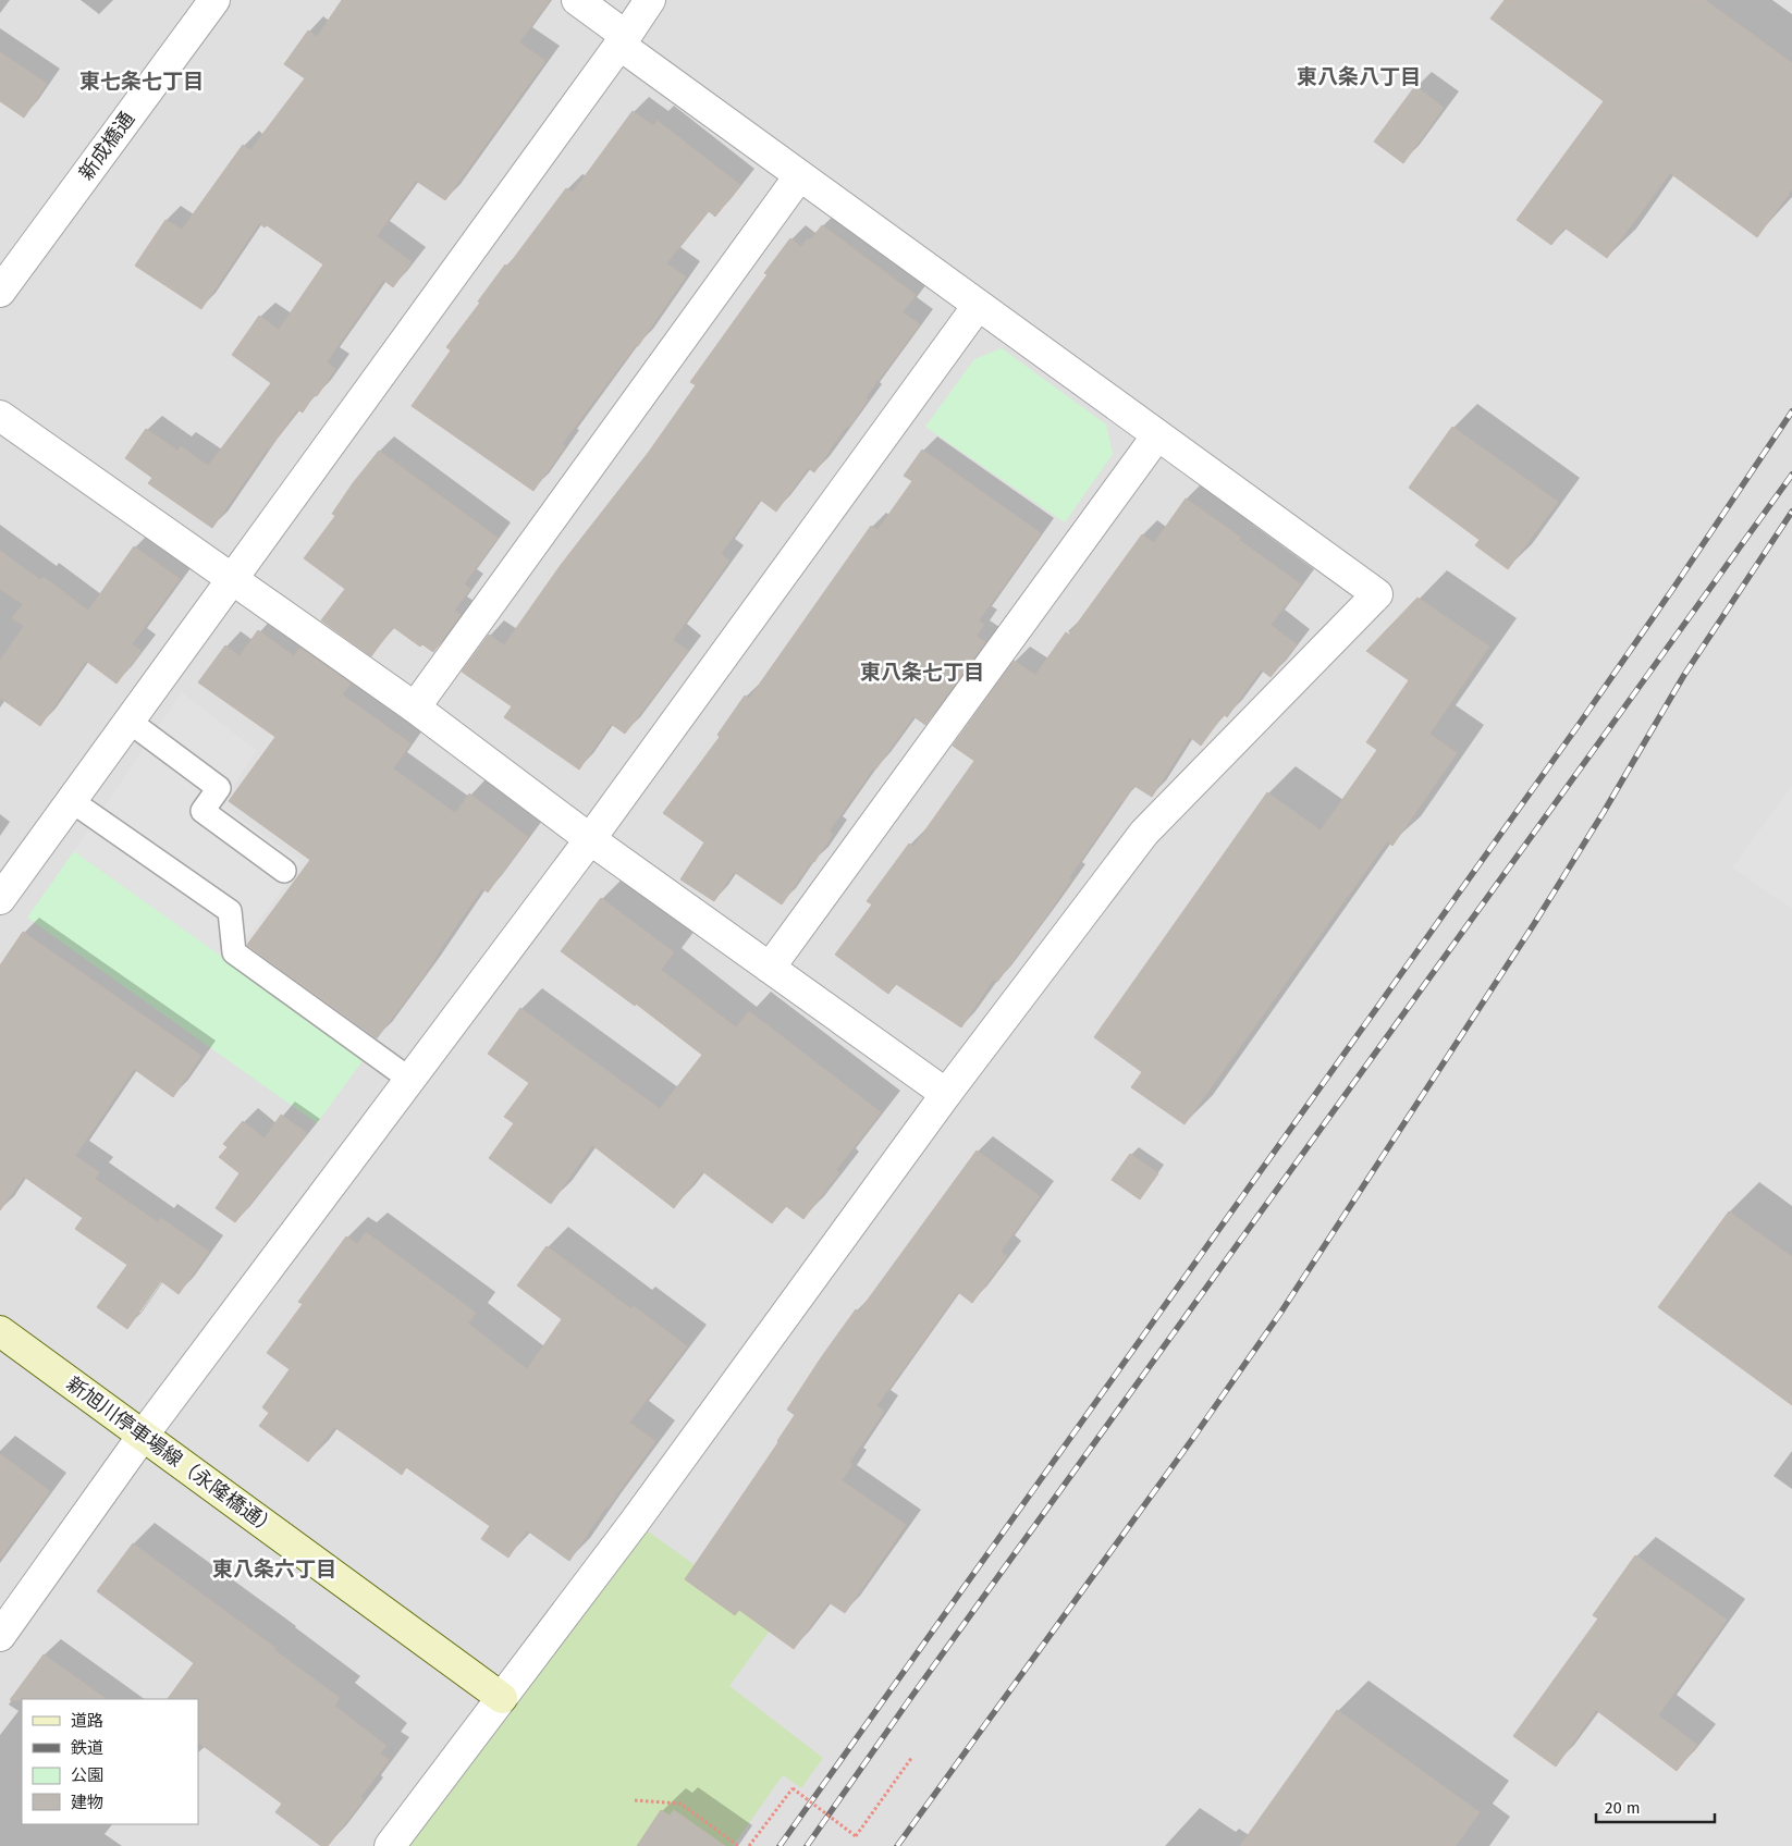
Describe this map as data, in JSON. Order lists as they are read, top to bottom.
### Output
{
  "streets": {
    "main road": ["新旭川停車場線（永隆橋通）"],
    "street": ["新成橋通"]
  },
  "districts": [
    "東八条八丁目",
    "東七条七丁目",
    "東八条七丁目",
    "東八条六丁目"
  ],
  "legend": [
    "道路",
    "鉄道",
    "公園",
    "建物"
  ],
  "scale_bar": "20 m"
}
